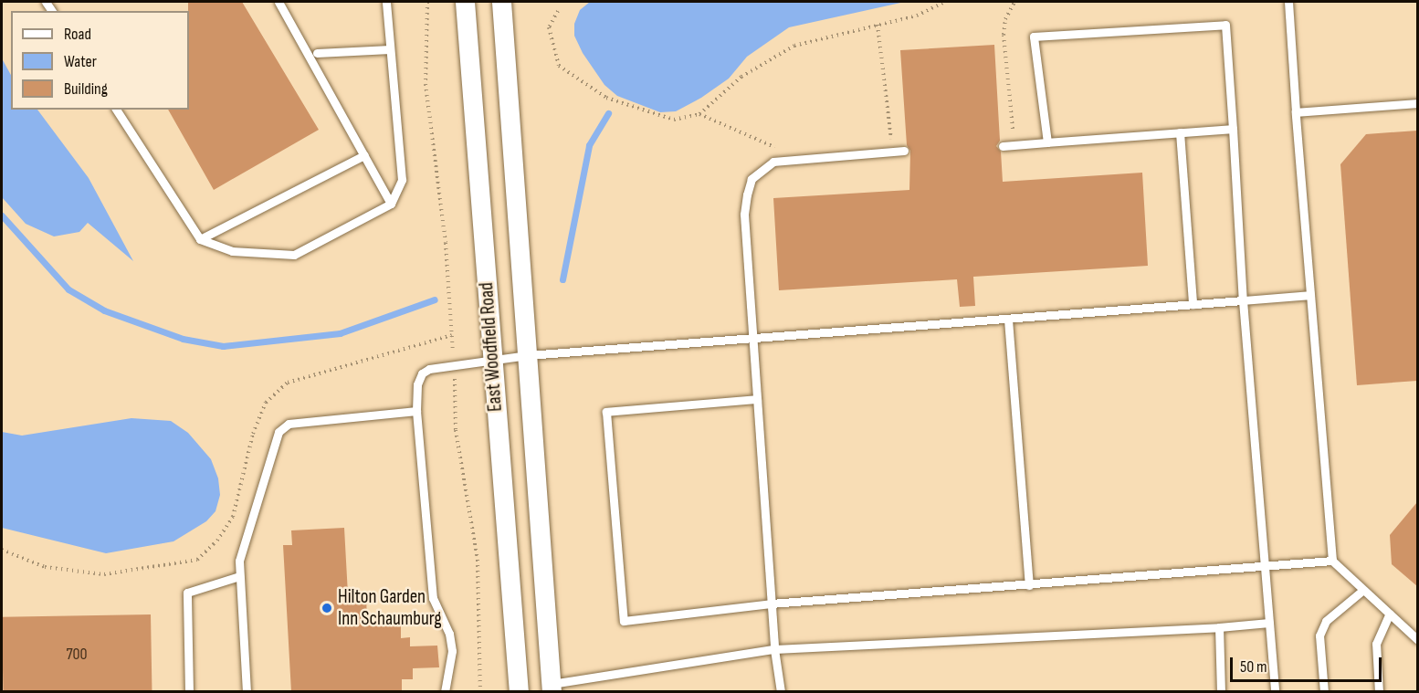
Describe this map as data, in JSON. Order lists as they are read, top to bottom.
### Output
{
  "streets": {
    "street": ["East Woodfield Road"]
  },
  "places": ["Hilton Garden Inn Schaumburg"],
  "house_numbers": ["700"],
  "legend": ["Road", "Water", "Building"],
  "scale_bar": "50 m"
}
